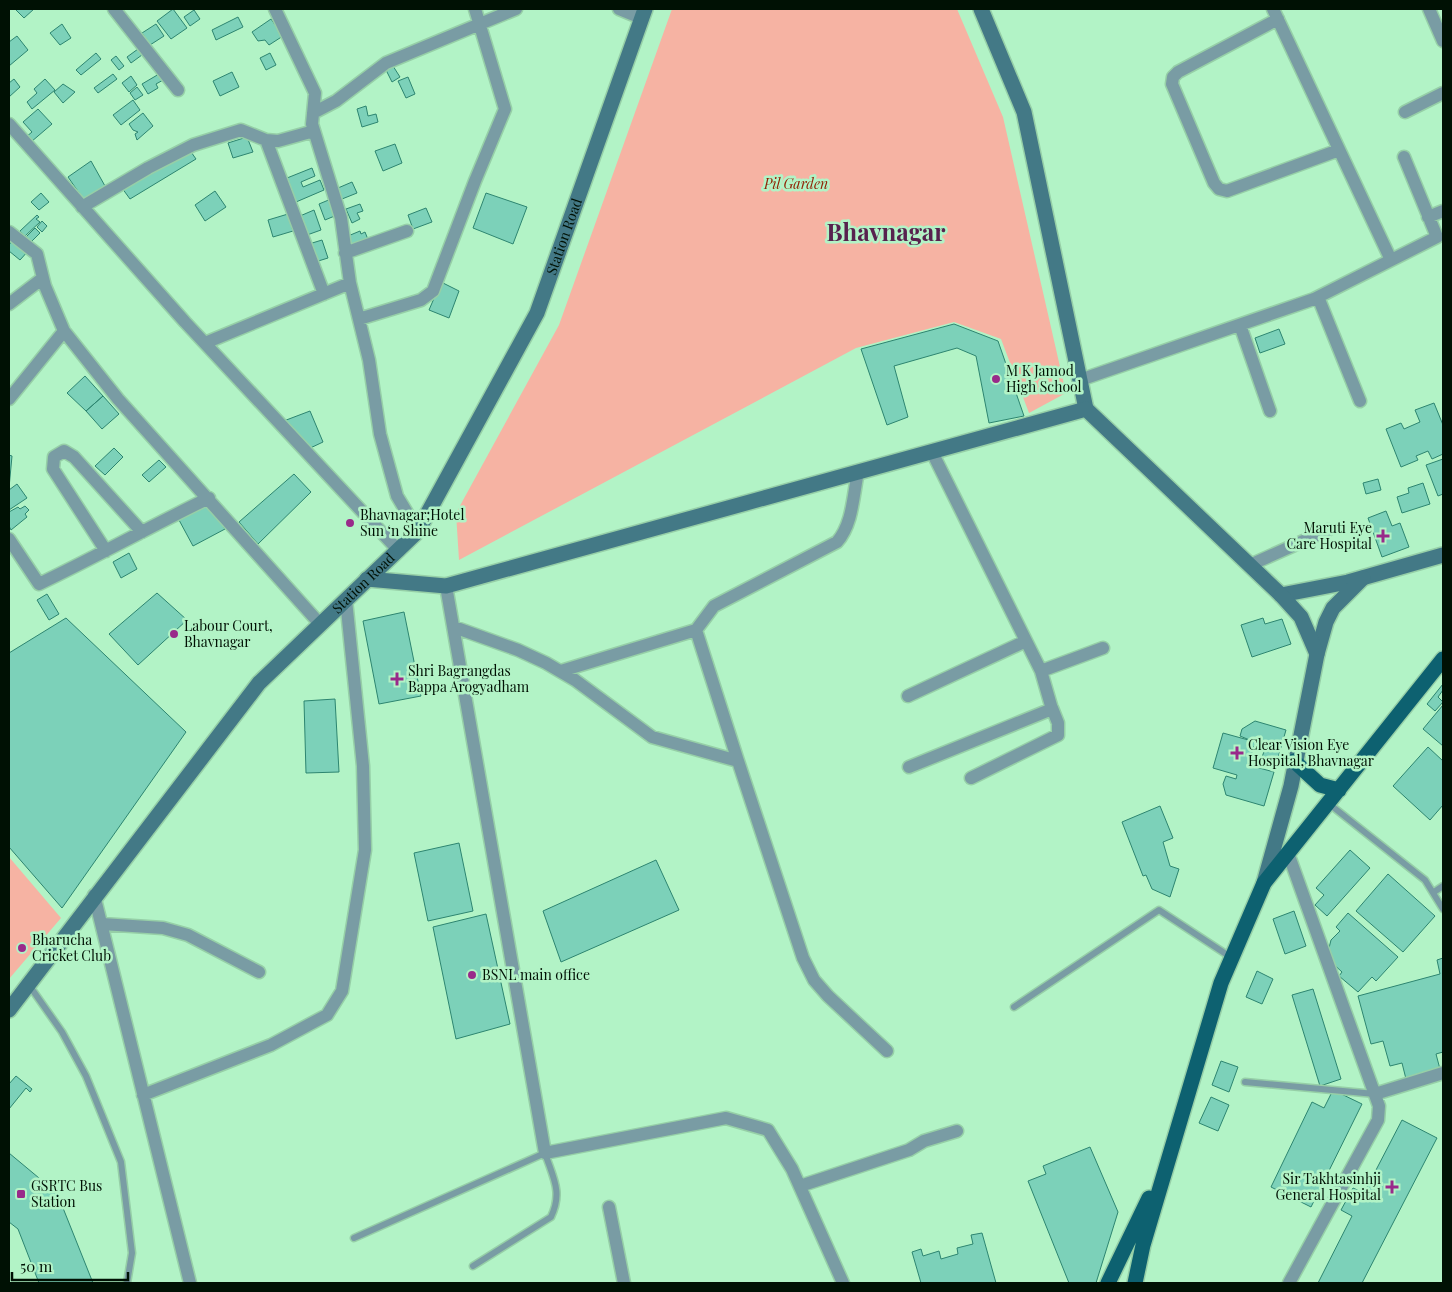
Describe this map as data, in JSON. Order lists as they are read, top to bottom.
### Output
{
  "streets": {
    "main road": ["Station Road"]
  },
  "districts": ["Bhavnagar"],
  "parks": ["Pil Garden"],
  "places": {
    "other": [
      "M K Jamod High School",
      "Bhavnagar;Hotel Sun ‘n Shine",
      "Labour Court, Bhavnagar",
      "Bharucha Cricket Club",
      "BSNL main office"
    ],
    "health": [
      "Maruti Eye Care Hospital",
      "Shri Bagrangdas Bappa Arogyadham",
      "Clear Vision Eye Hospital, Bhavnagar",
      "Sir Takhtasinhji General Hospital"
    ],
    "transit": ["GSRTC Bus Station"]
  },
  "scale_bar": "50 m"
}
